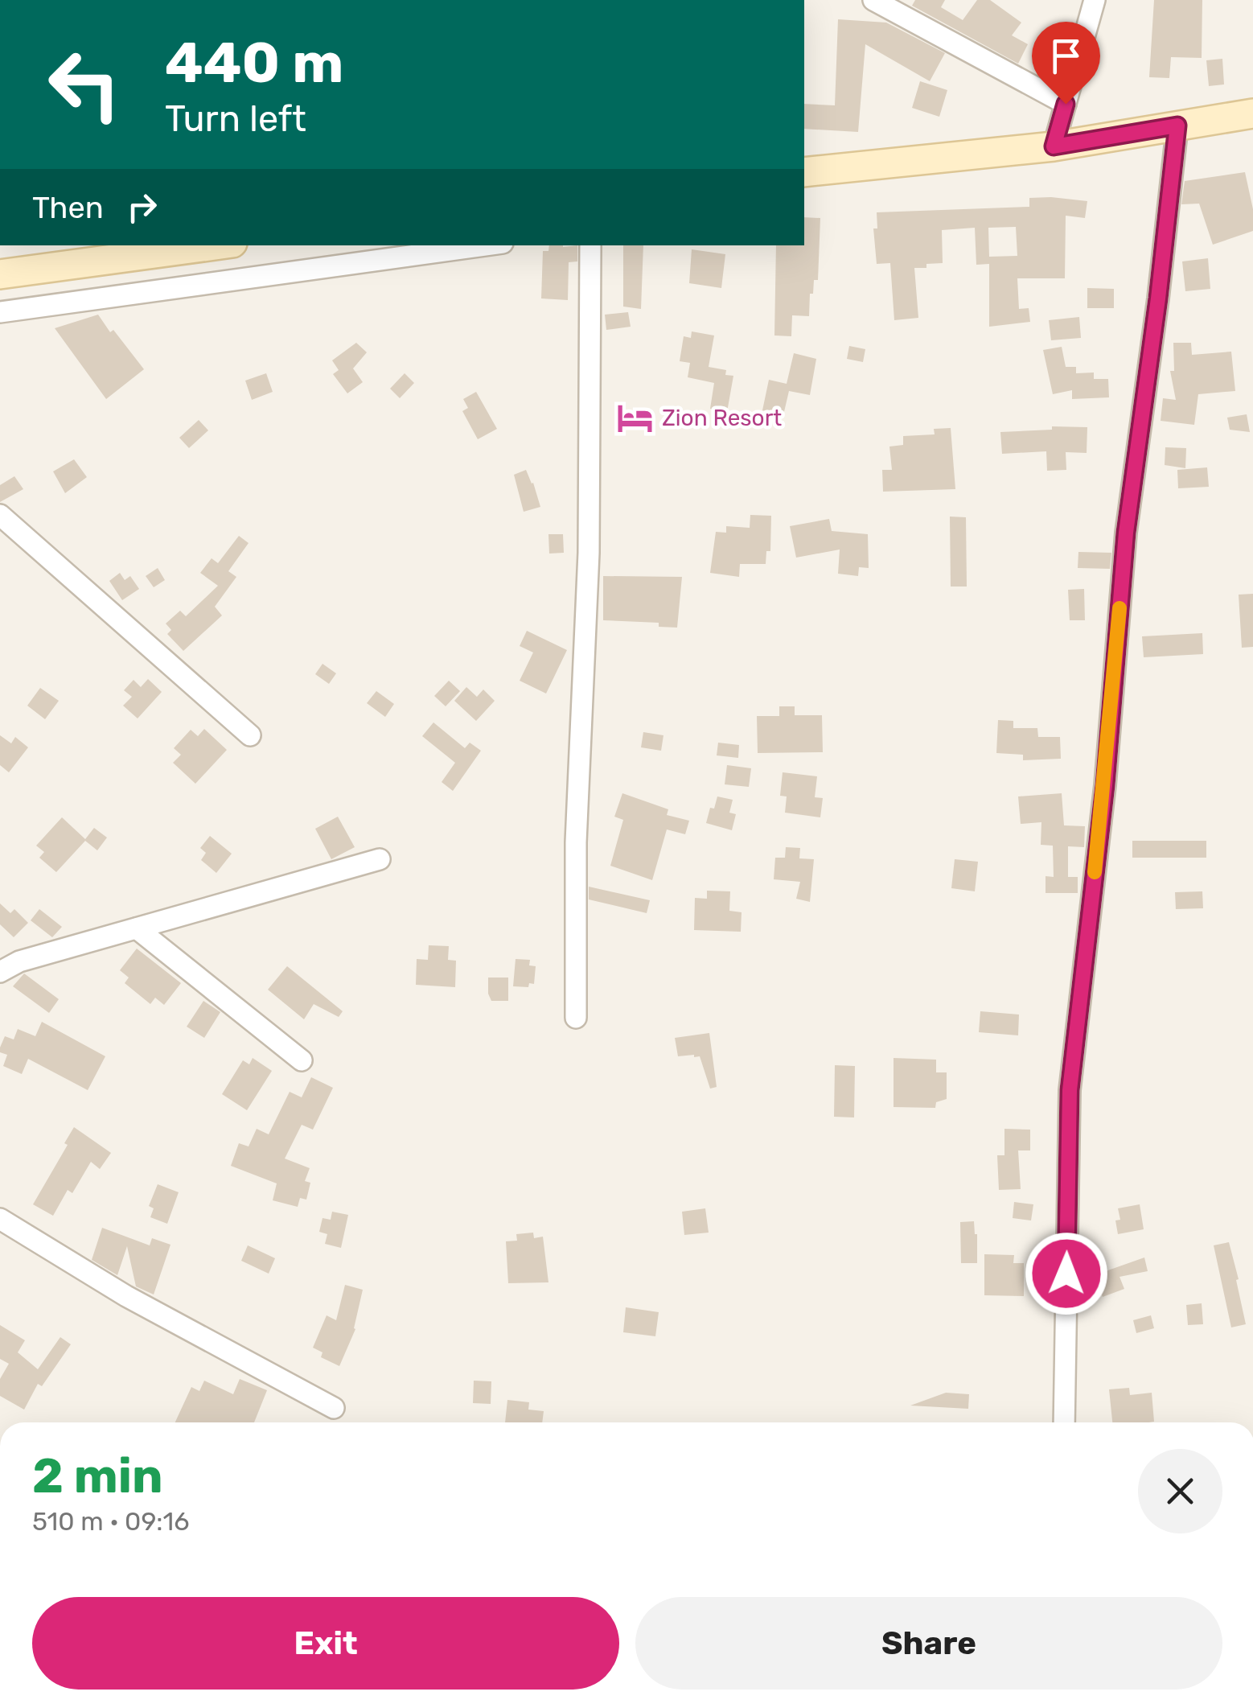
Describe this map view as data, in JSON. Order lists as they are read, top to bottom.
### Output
{
  "places": {
    "hotel": ["Zion Resort"]
  },
  "page": {
    "turn": ["440 m", "Turn left"],
    "then": "Then",
    "heading": ["2 min", "510 m · 09:16"],
    "buttons": ["Exit", "Share"]
  }
}
